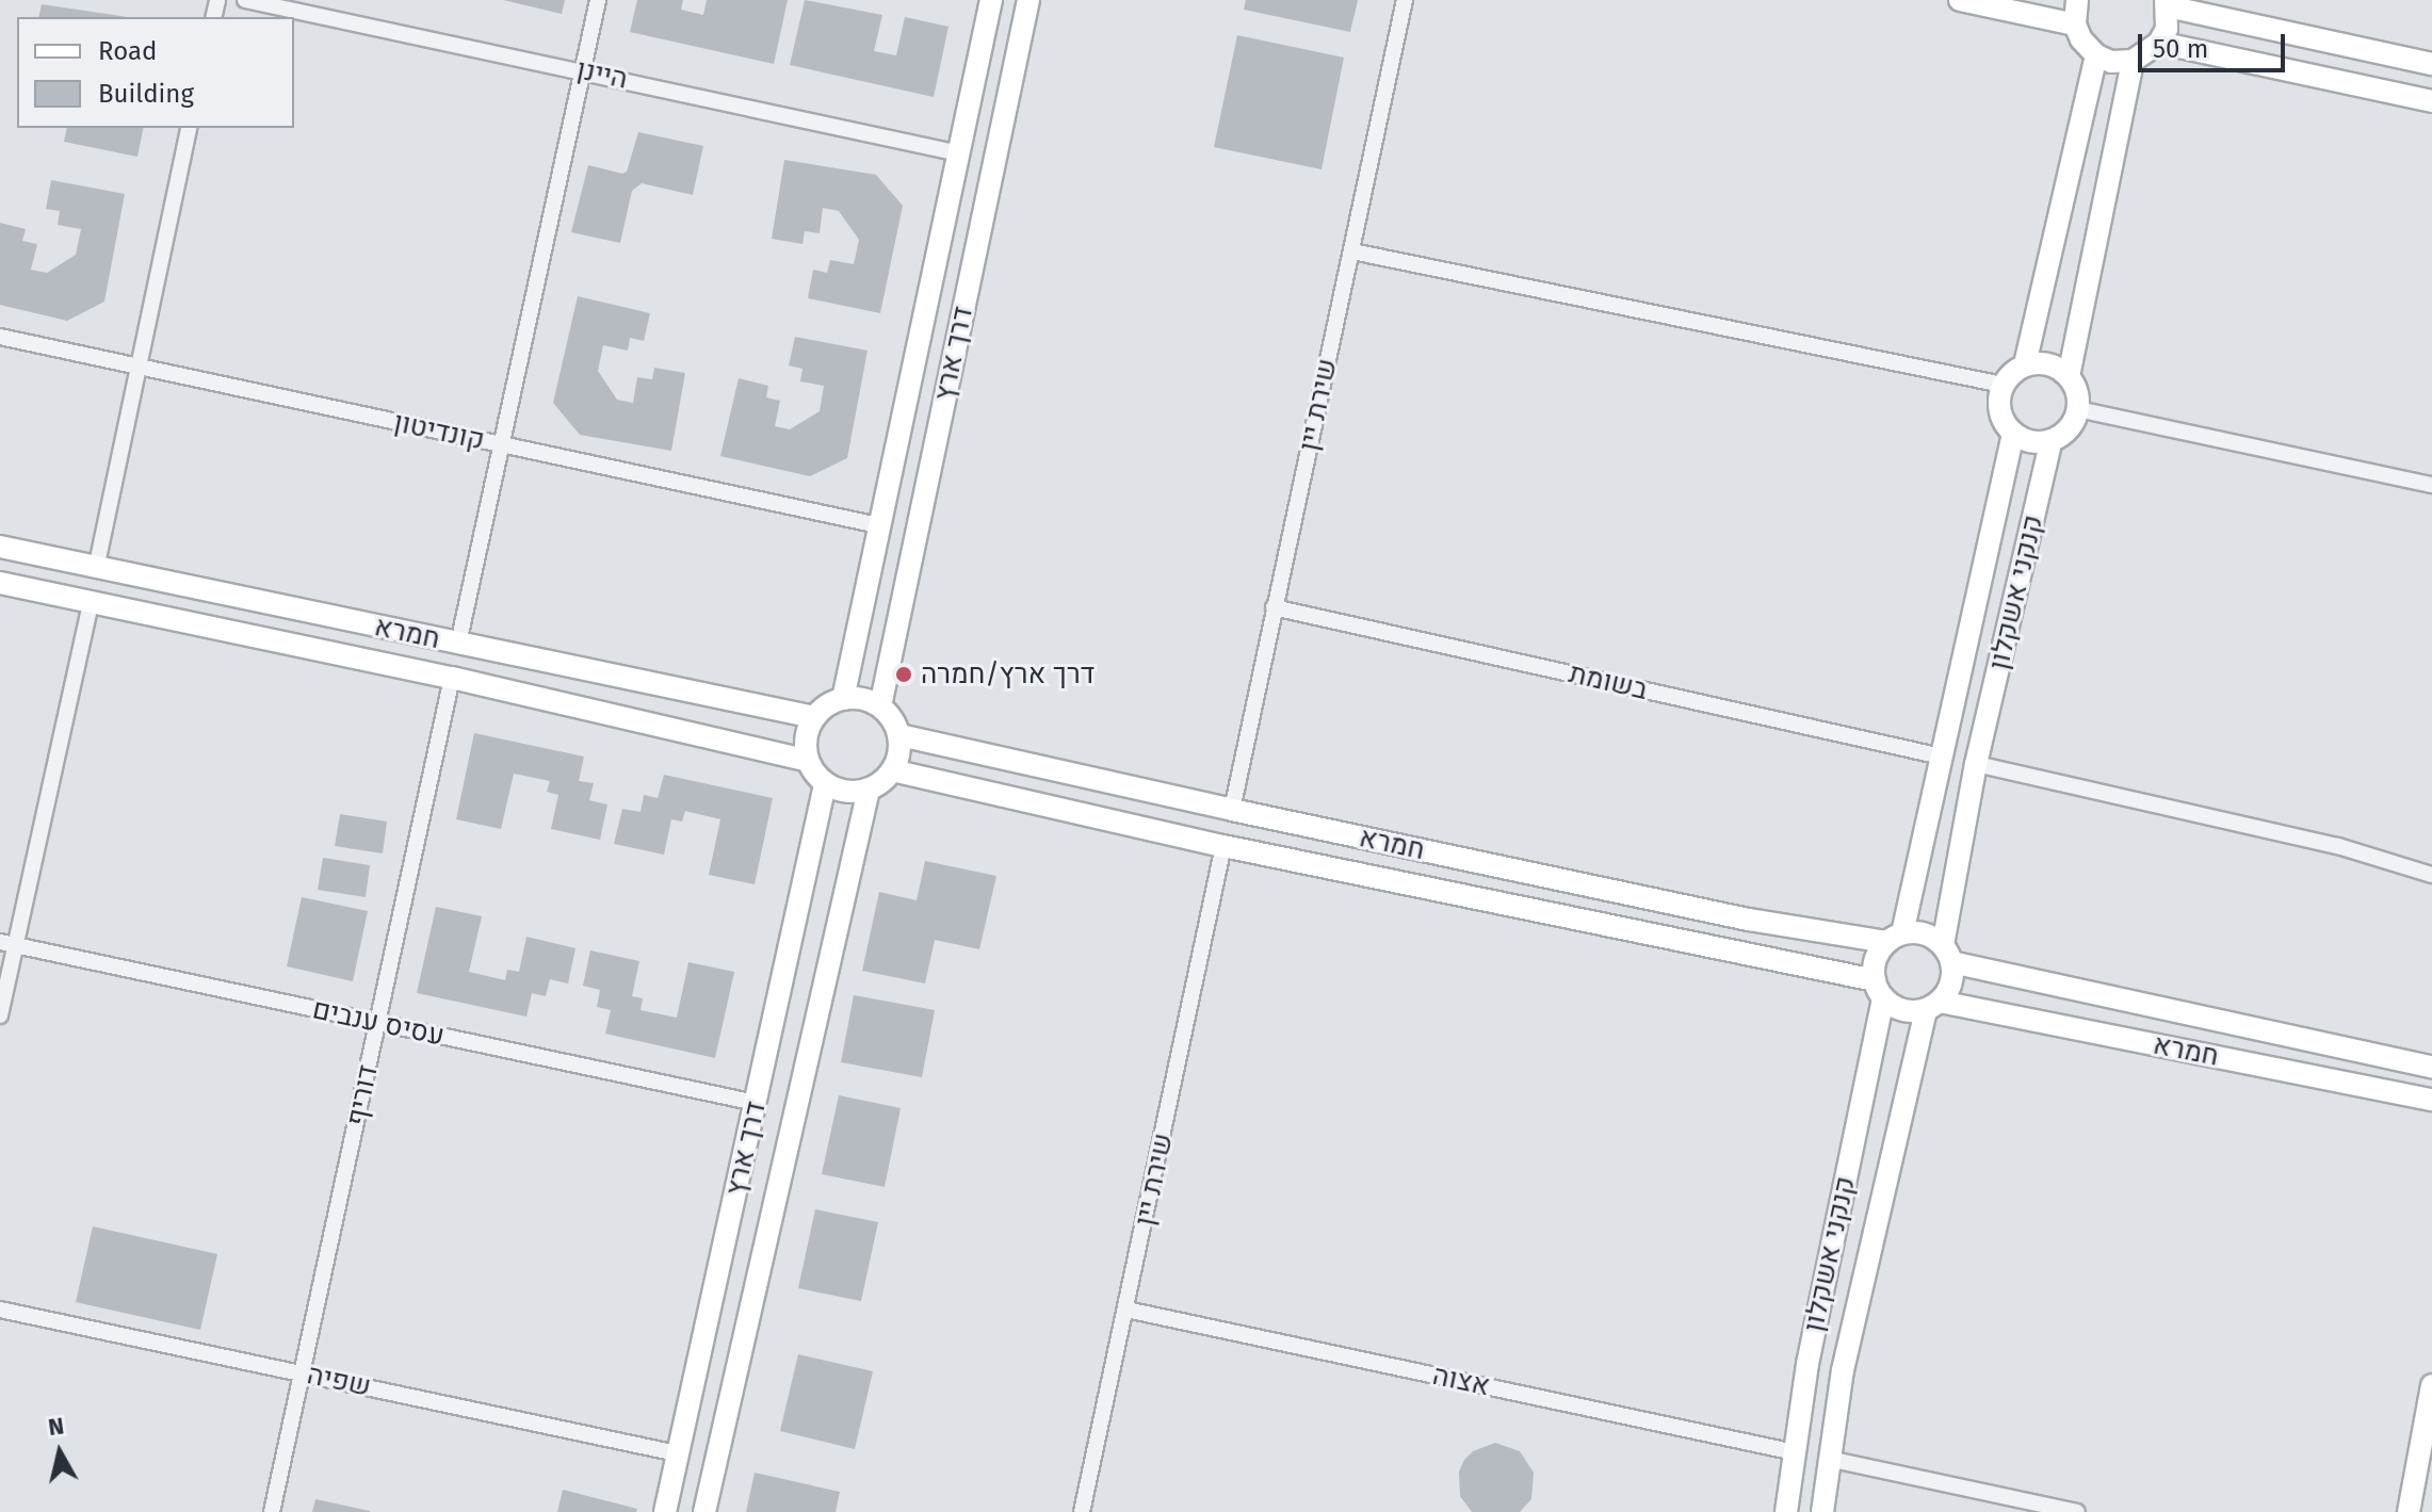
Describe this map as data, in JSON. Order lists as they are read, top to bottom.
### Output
{
  "streets": {
    "street": [
      "היינן",
      "דרך ארץ",
      "שירת יין",
      "קונדיטון",
      "קנקני אשקלון",
      "חמרא",
      "בשומת",
      "עסיס ענבים",
      "דוריף",
      "שפיה",
      "אצוה"
    ]
  },
  "crossings": [
    ["היינן", "דרך ארץ"],
    ["דרך ארץ", "קונדיטון"],
    ["דרך ארץ", "חמרא"],
    ["דרך ארץ", "עסיס ענבים"],
    ["דרך ארץ", "שפיה"],
    ["שירת יין", "חמרא"],
    ["שירת יין", "בשומת"],
    ["שירת יין", "אצוה"],
    ["קנקני אשקלון", "חמרא"],
    ["קנקני אשקלון", "בשומת"],
    ["קנקני אשקלון", "אצוה"],
    ["חמרא", "דוריף"],
    ["עסיס ענבים", "דוריף"],
    ["דוריף", "שפיה"]
  ],
  "places": ["דרך ארץ/חמרה"],
  "legend": ["Road", "Building"],
  "scale_bar": "50 m",
  "north": "top"
}
